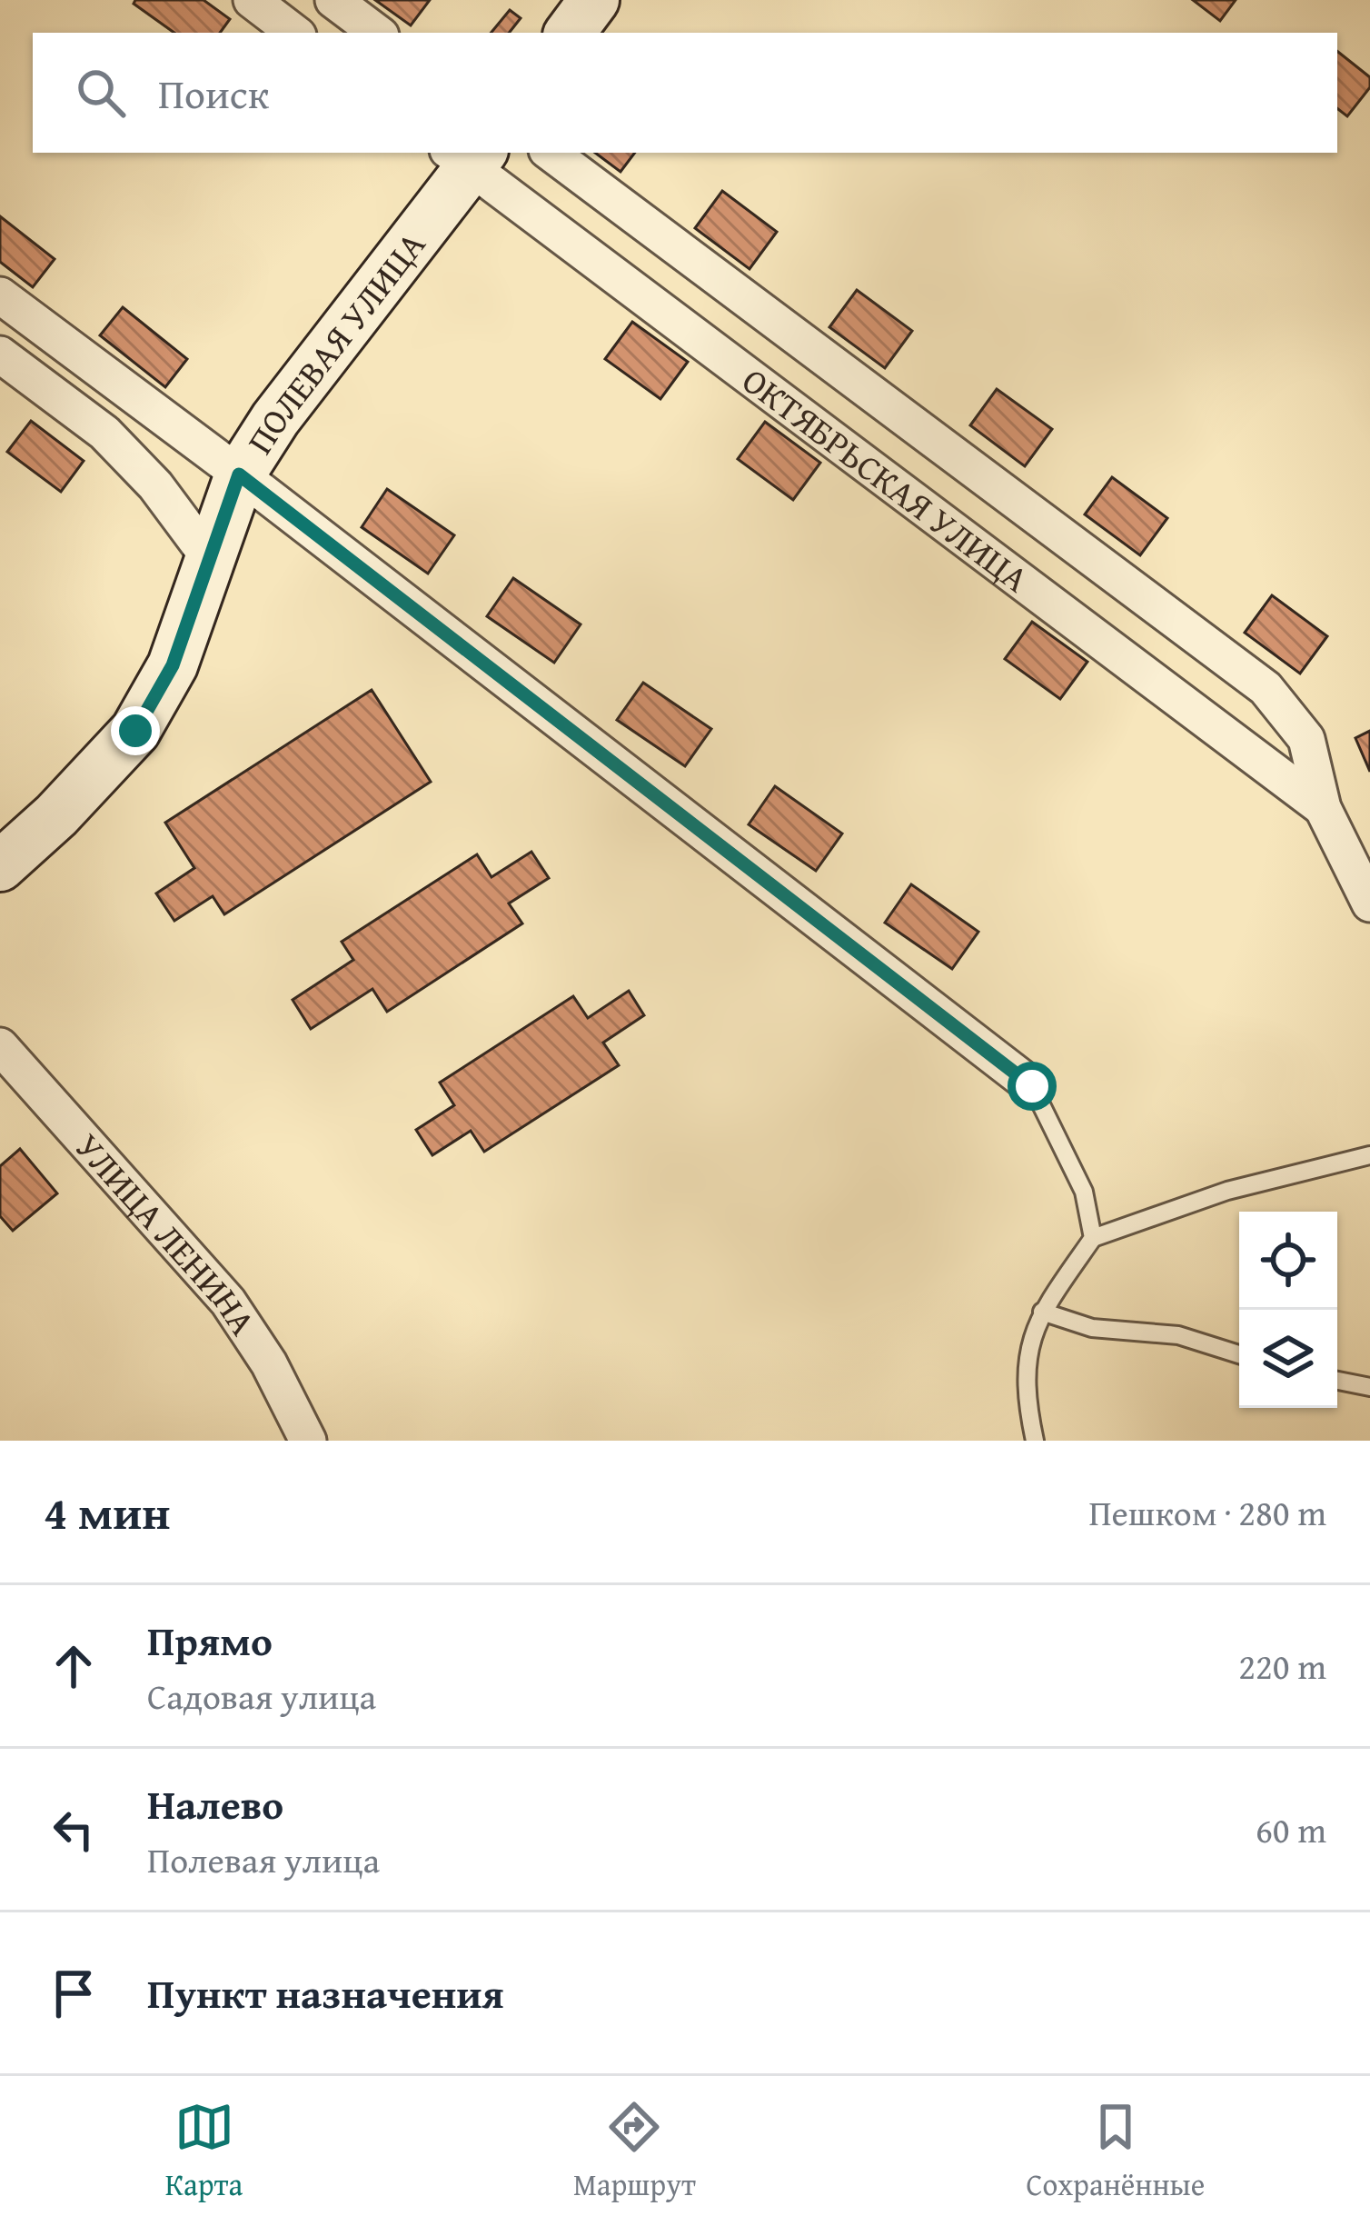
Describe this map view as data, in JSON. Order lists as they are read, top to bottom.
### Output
{
  "streets": {
    "street": ["ПОЛЕВАЯ УЛИЦА", "ОКТЯБРЬСКАЯ УЛИЦА", "УЛИЦА ЛЕНИНА"]
  },
  "crossings": [
    ["ПОЛЕВАЯ УЛИЦА", "ОКТЯБРЬСКАЯ УЛИЦА"]
  ],
  "page": {
    "search": "Поиск",
    "heading": ["4 мин", "Пешком · 280 m"],
    "list": [
      ["Прямо", "Садовая улица", "220 m"],
      ["Налево", "Полевая улица", "60 m"],
      "Пункт назначения"
    ],
    "nav": ["Карта", "Маршрут", "Сохранённые"]
  }
}
